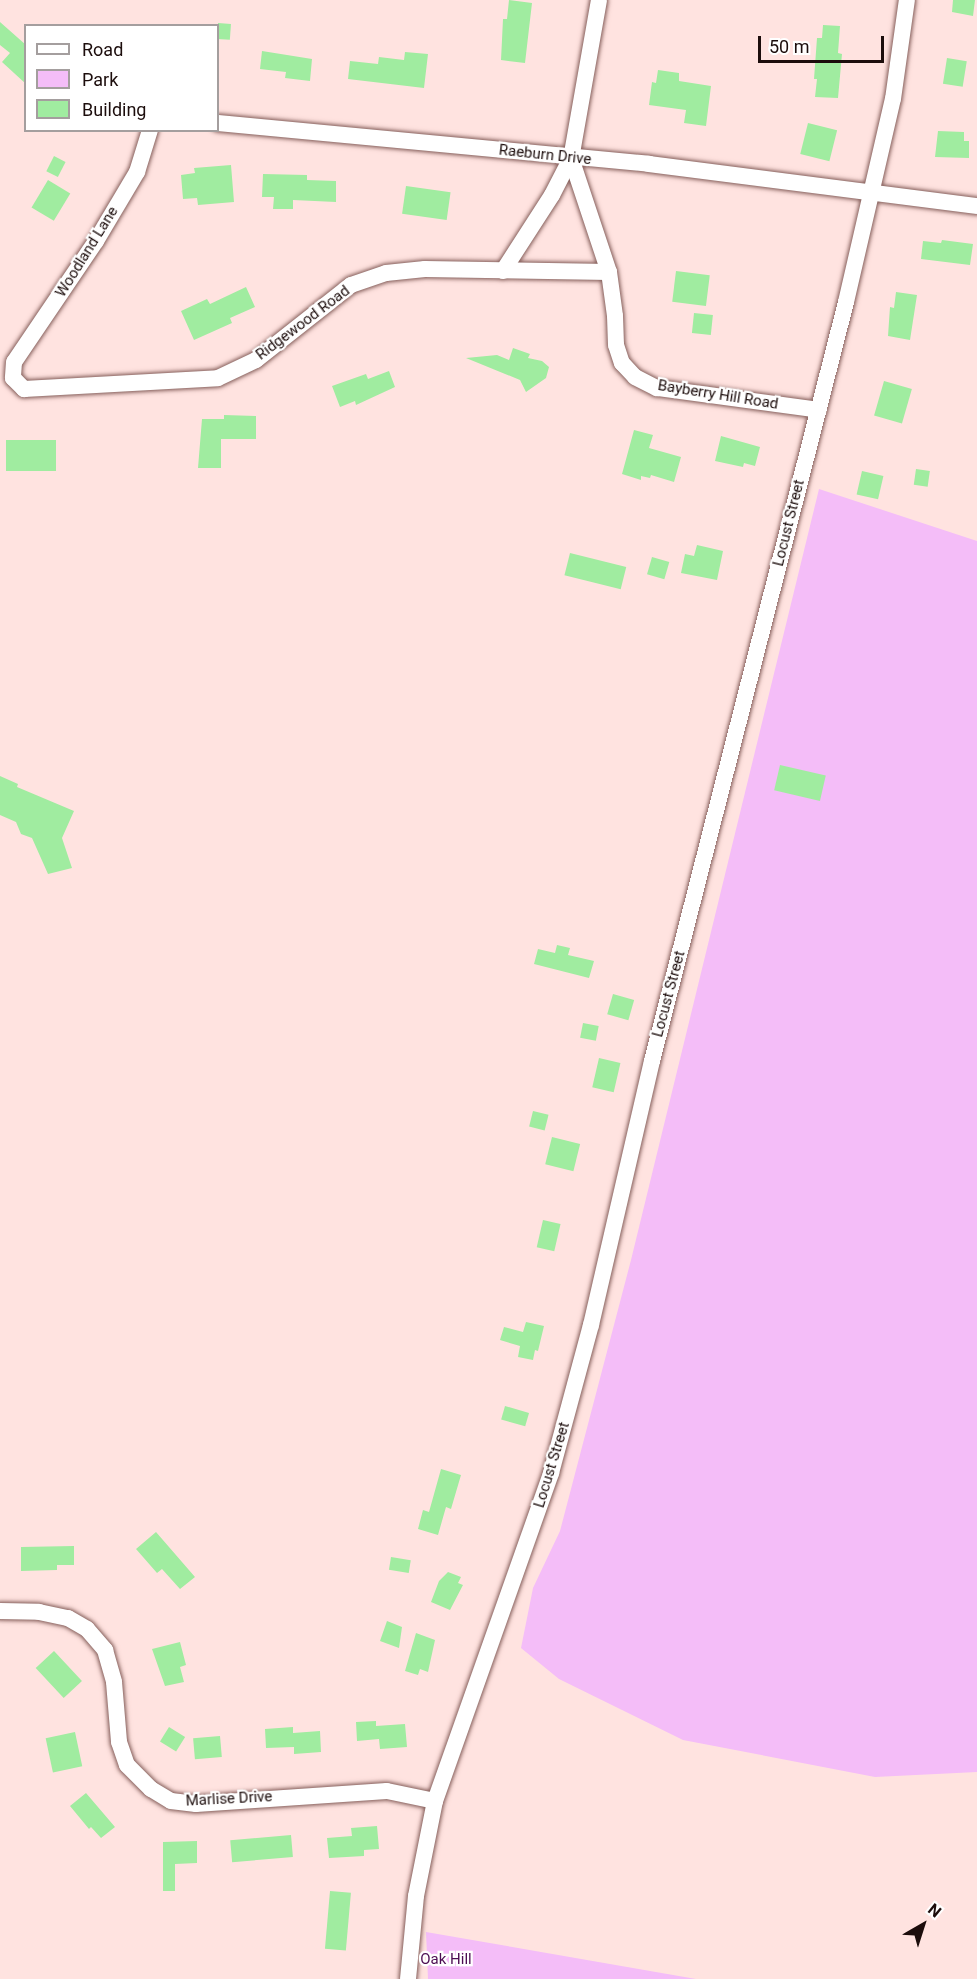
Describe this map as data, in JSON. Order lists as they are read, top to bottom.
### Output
{
  "streets": {
    "street": [
      "Raeburn Drive",
      "Woodland Lane",
      "Ridgewood Road",
      "Bayberry Hill Road",
      "Locust Street",
      "Marlise Drive"
    ]
  },
  "crossings": [
    ["Raeburn Drive", "Bayberry Hill Road"],
    ["Raeburn Drive", "Locust Street"],
    ["Woodland Lane", "Ridgewood Road"],
    ["Ridgewood Road", "Bayberry Hill Road"],
    ["Bayberry Hill Road", "Locust Street"],
    ["Locust Street", "Marlise Drive"]
  ],
  "parks": ["Oak Hill"],
  "legend": ["Road", "Park", "Building"],
  "scale_bar": "50 m",
  "north": "top right"
}
